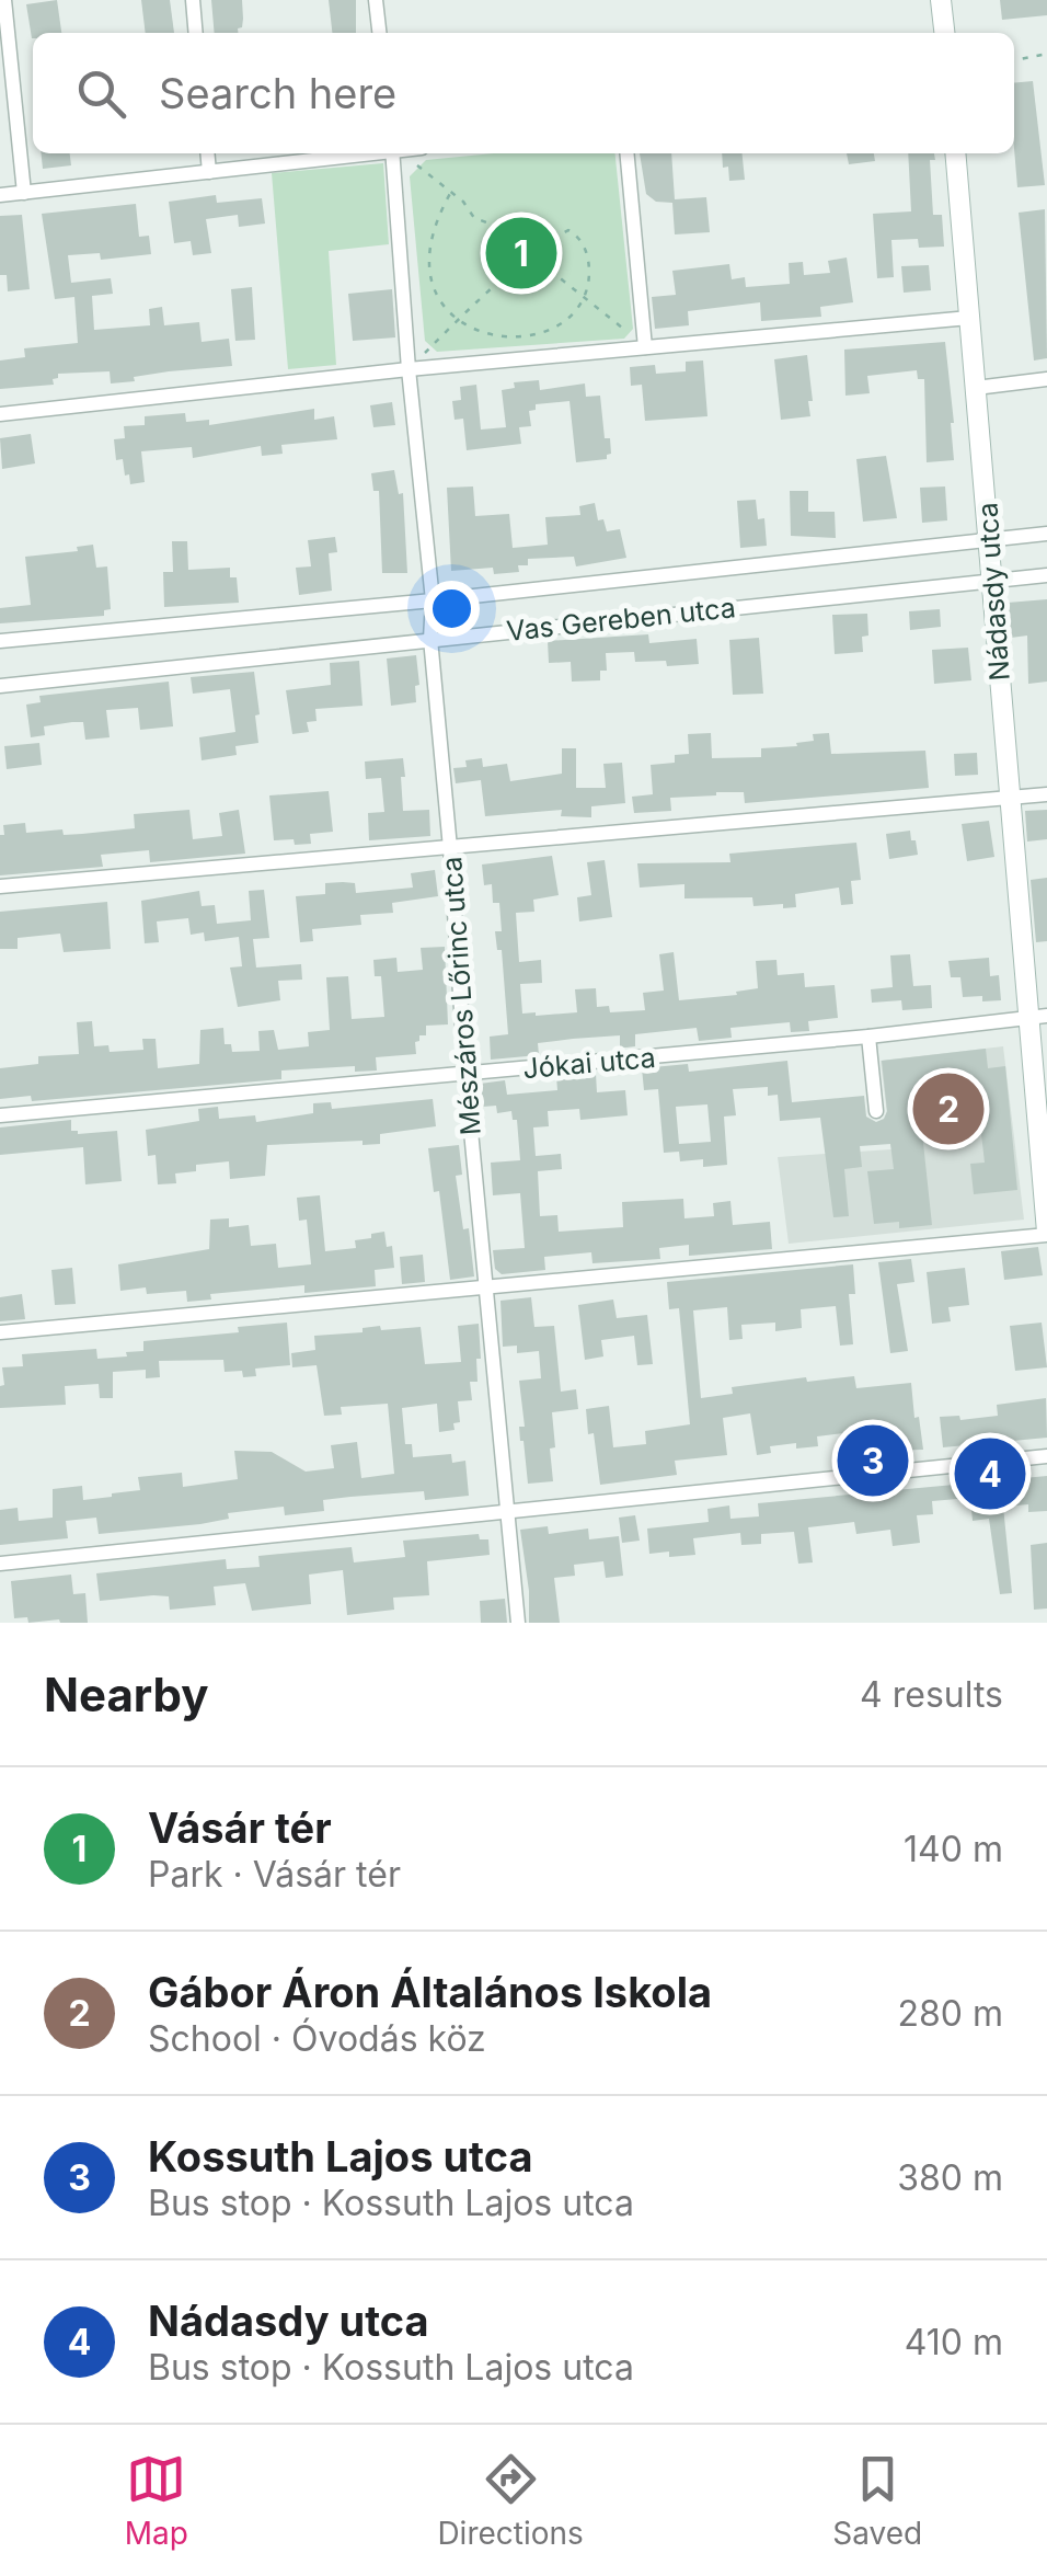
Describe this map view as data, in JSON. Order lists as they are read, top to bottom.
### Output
{
  "streets": {
    "street": [
      "Nádasdy utca",
      "Vas Gereben utca",
      "Mészáros Lőrinc utca",
      "Jókai utca"
    ]
  },
  "crossings": [
    ["Nádasdy utca", "Vas Gereben utca"],
    ["Nádasdy utca", "Jókai utca"],
    ["Vas Gereben utca", "Mészáros Lőrinc utca"],
    ["Mészáros Lőrinc utca", "Jókai utca"]
  ],
  "page": {
    "search": "Search here",
    "pins": [
      "1",
      "2",
      "3",
      "4"
    ],
    "heading": ["Nearby", "4 results"],
    "list": [
      {
        "mark": "1",
        "name": "Vásár tér",
        "note": "Park · Vásár tér",
        "value": "140 m"
      },
      {
        "mark": "2",
        "name": "Gábor Áron Általános Iskola",
        "note": "School · Óvodás köz",
        "value": "280 m"
      },
      {
        "mark": "3",
        "name": "Kossuth Lajos utca",
        "note": "Bus stop · Kossuth Lajos utca",
        "value": "380 m"
      },
      {
        "mark": "4",
        "name": "Nádasdy utca",
        "note": "Bus stop · Kossuth Lajos utca",
        "value": "410 m"
      }
    ],
    "nav": ["Map", "Directions", "Saved"]
  }
}
